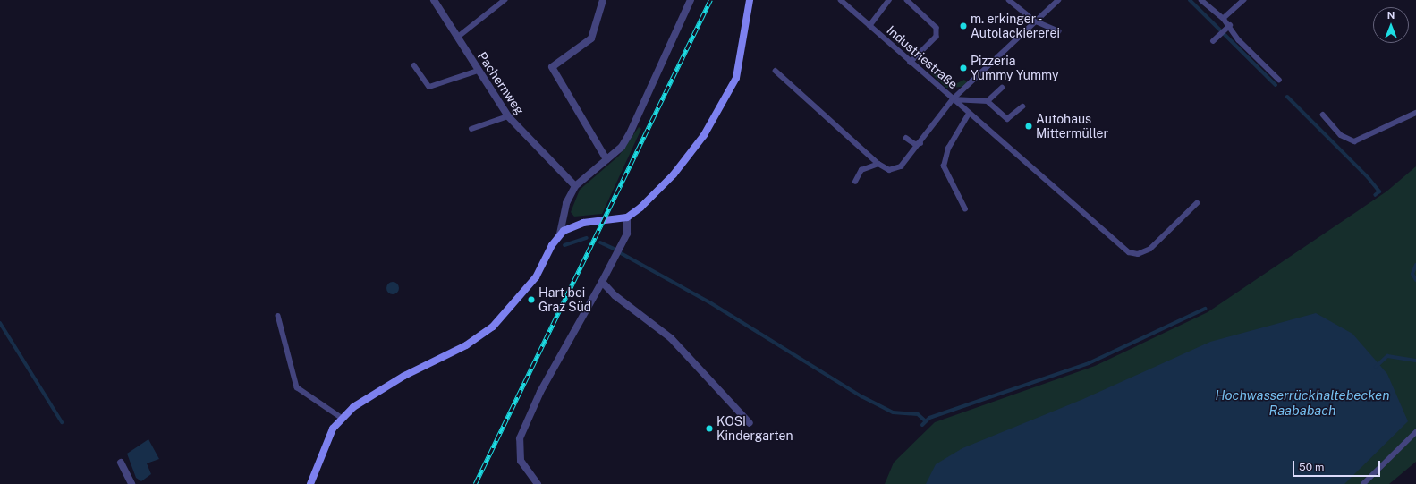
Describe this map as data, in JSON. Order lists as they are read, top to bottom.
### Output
{
  "streets": {
    "street": ["Pachernweg"],
    "lane": ["Industriestraße"]
  },
  "water": ["Hochwasserrückhaltebecken Raababach"],
  "places": [
    "m. erkinger - Autolackiererei",
    "Pizzeria Yummy Yummy",
    "Autohaus Mittermüller",
    "Hart bei Graz Süd",
    "KOSI Kindergarten"
  ],
  "scale_bar": "50 m",
  "north": "top"
}
